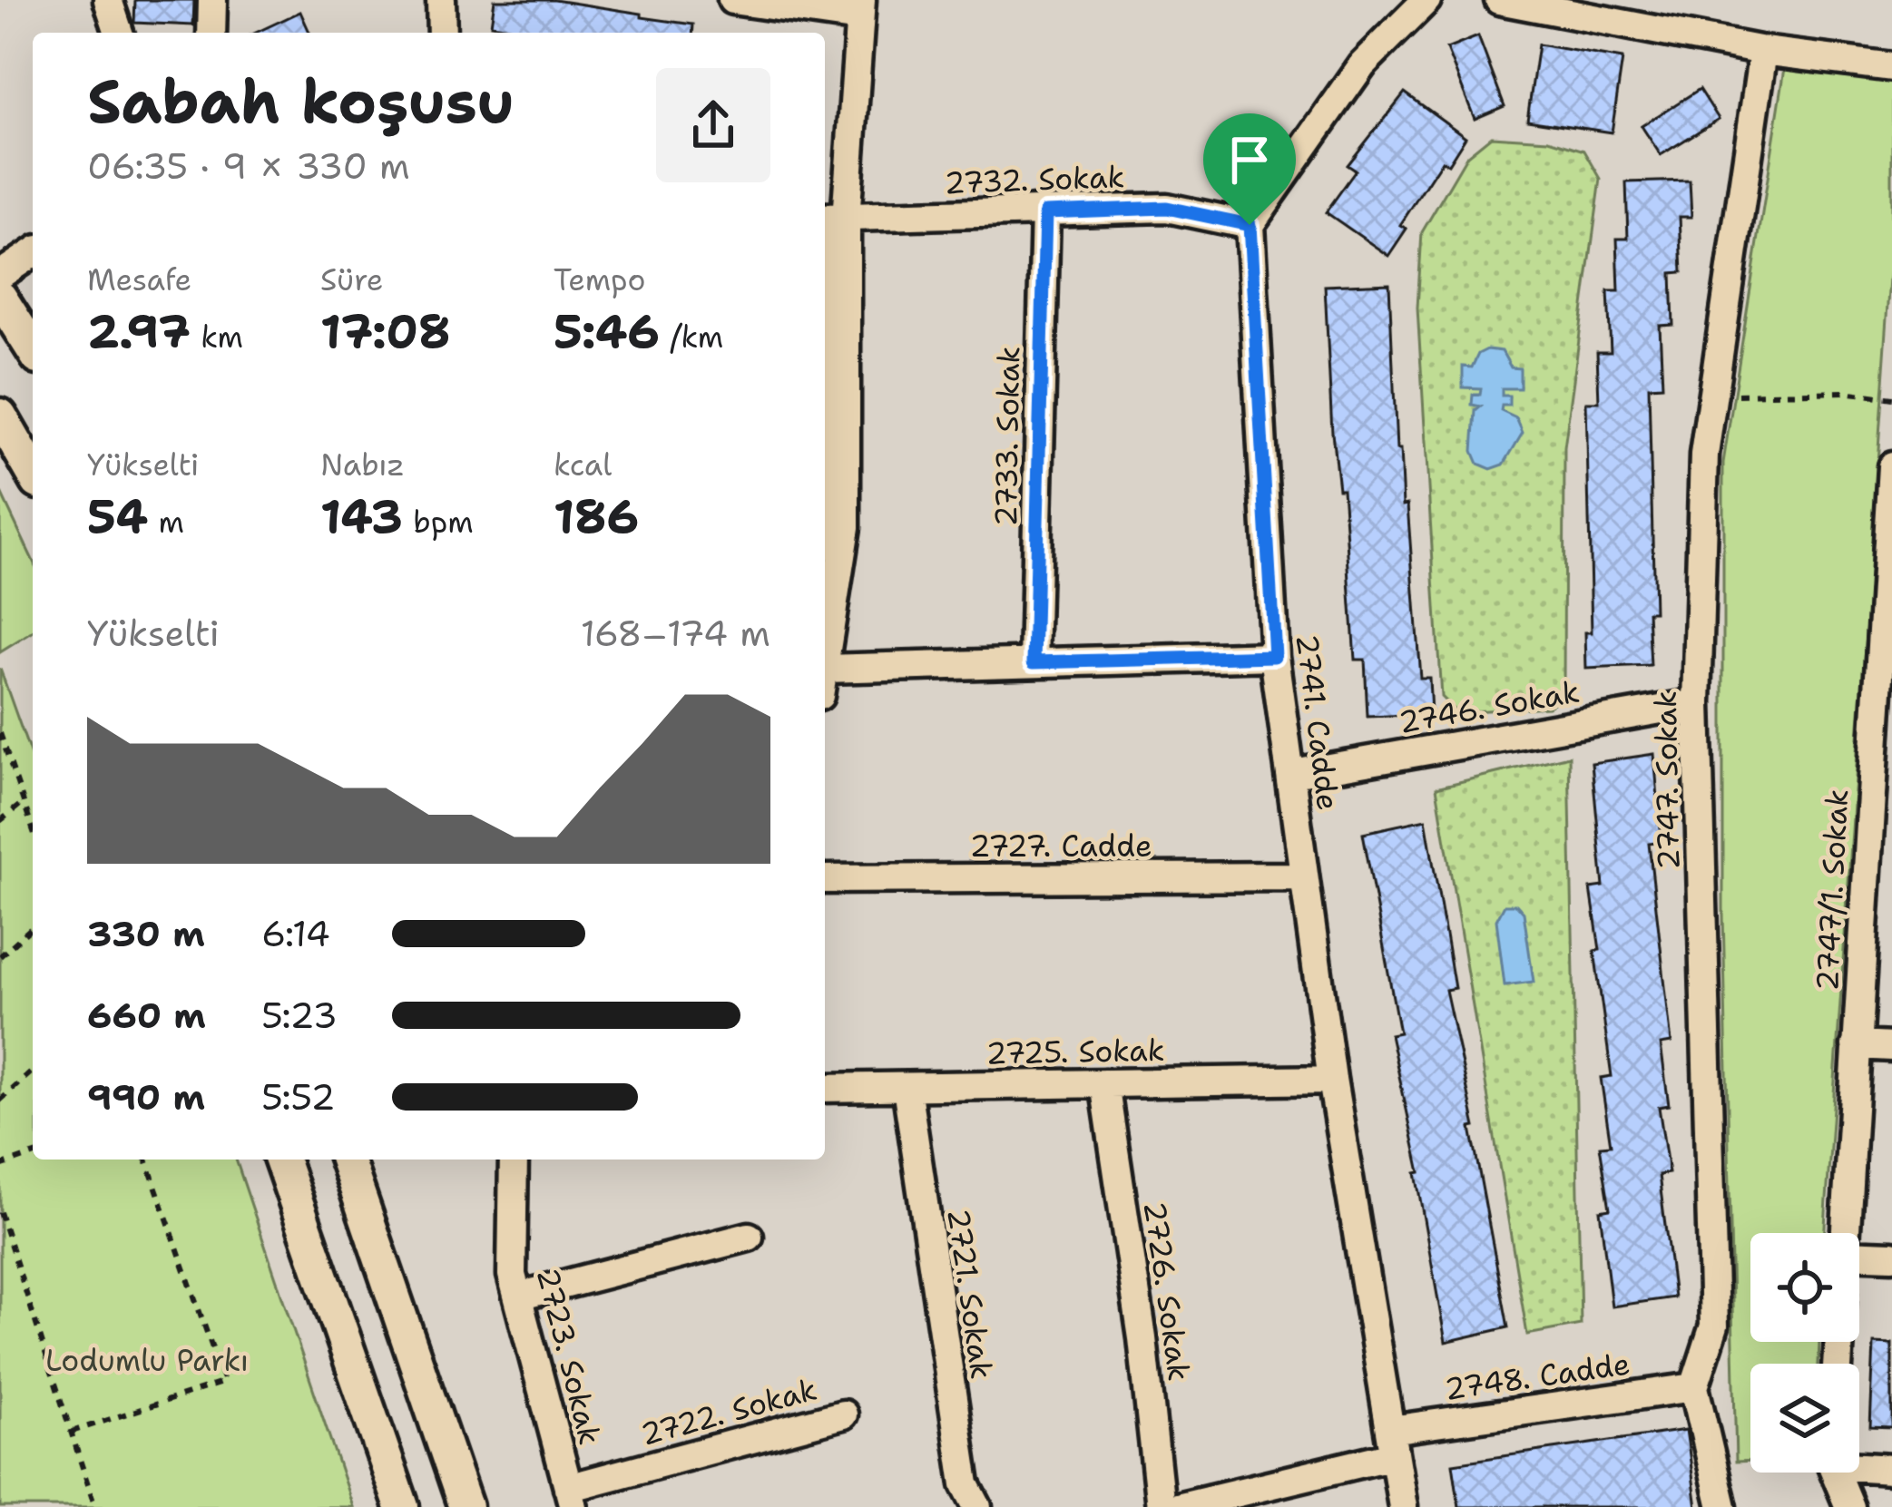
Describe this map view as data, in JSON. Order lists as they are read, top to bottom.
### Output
{
  "streets": {
    "street": [
      "2732. Sokak",
      "2733. Sokak",
      "2746. Sokak",
      "2741. Cadde",
      "2747. Sokak",
      "2727. Cadde",
      "2747/1. Sokak",
      "2725. Sokak",
      "2726. Sokak",
      "2721. Sokak",
      "2723. Sokak",
      "2748. Cadde",
      "2722. Sokak"
    ]
  },
  "crossings": [
    ["2732. Sokak", "2733. Sokak"],
    ["2732. Sokak", "2741. Cadde"],
    ["2746. Sokak", "2741. Cadde"],
    ["2746. Sokak", "2747. Sokak"],
    ["2741. Cadde", "2727. Cadde"],
    ["2741. Cadde", "2725. Sokak"],
    ["2741. Cadde", "2748. Cadde"],
    ["2747. Sokak", "2748. Cadde"],
    ["2725. Sokak", "2726. Sokak"],
    ["2725. Sokak", "2721. Sokak"],
    ["2723. Sokak", "2722. Sokak"]
  ],
  "parks": ["Lodumlu Parkı"],
  "page": {
    "heading": ["Sabah koşusu", "06:35 · 9 × 330 m"],
    "stats": [
      ["Mesafe", "2.97 km"],
      ["Süre", "17:08"],
      ["Tempo", "5:46 /km"],
      ["Yükselti", "54 m"],
      ["Nabız", "143 bpm"],
      ["kcal", "186"]
    ],
    "chart": ["Yükselti", "168–174 m"],
    "list": [
      {
        "name": "330 m",
        "note": "6:14"
      },
      {
        "name": "660 m",
        "note": "5:23"
      },
      {
        "name": "990 m",
        "note": "5:52"
      }
    ]
  }
}
